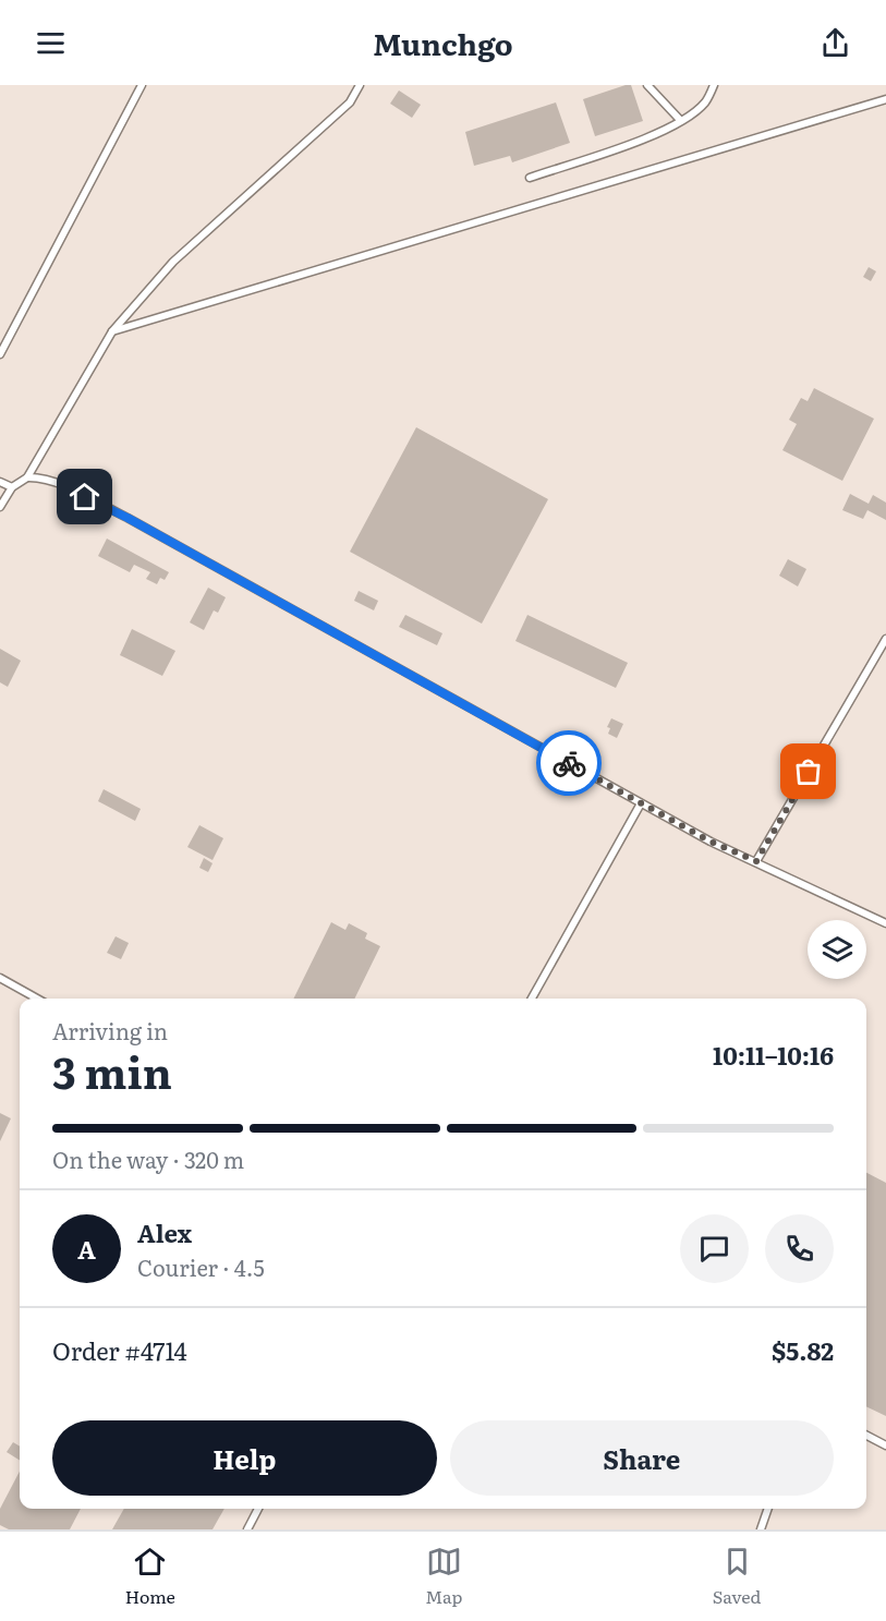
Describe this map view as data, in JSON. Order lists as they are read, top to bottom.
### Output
{
  "page": {
    "header": "Munchgo",
    "heading": ["3 min", "Arriving in", "10:11–10:16"],
    "panel": [
      "Alex",
      "Courier · 4.5",
      "Order #4714",
      "$5.82"
    ],
    "bar": "On the way · 320 m",
    "round": "A",
    "buttons": ["Help", "Share"],
    "tabs": ["Home", "Map", "Saved"]
  }
}
